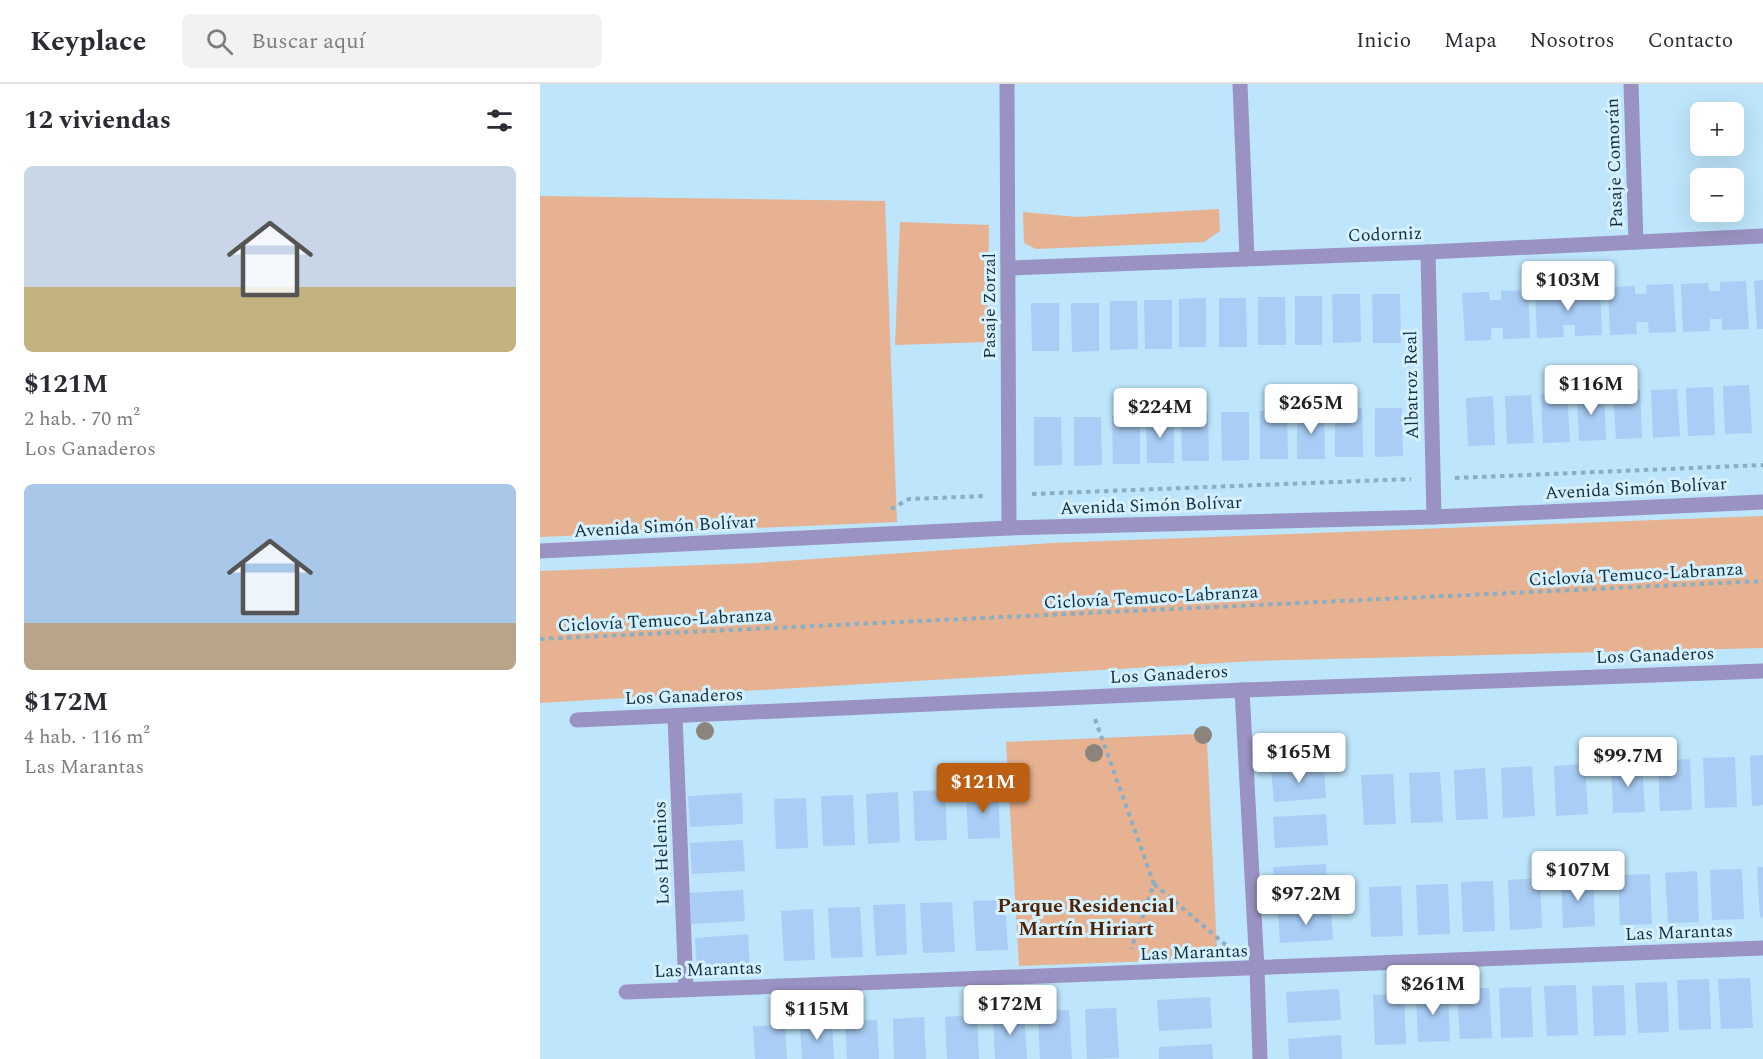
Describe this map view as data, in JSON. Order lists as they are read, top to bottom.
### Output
{
  "streets": {
    "street": [
      "Pasaje Comorán",
      "Codorniz",
      "Pasaje Zorzal",
      "Albatroz Real",
      "Avenida Simón Bolívar",
      "Los Ganaderos",
      "Los Helenios",
      "Las Marantas"
    ],
    "path": ["Ciclovía Temuco-Labranza"]
  },
  "crossings": [
    ["Pasaje Comorán", "Codorniz"],
    ["Codorniz", "Pasaje Zorzal"],
    ["Codorniz", "Albatroz Real"],
    ["Pasaje Zorzal", "Avenida Simón Bolívar"],
    ["Albatroz Real", "Avenida Simón Bolívar"],
    ["Los Ganaderos", "Los Helenios"],
    ["Los Helenios", "Las Marantas"]
  ],
  "districts": ["Parque Residencial Martín Hiriart"],
  "page": {
    "header": "Keyplace",
    "search": "Buscar aquí",
    "nav": [
      "Inicio",
      "Mapa",
      "Nosotros",
      "Contacto"
    ],
    "heading": "12 viviendas",
    "map_buttons": ["+", "−"],
    "list": [
      {
        "name": "$121M",
        "note": "2 hab. · 70 m² · Los Ganaderos"
      },
      {
        "name": "$172M",
        "note": "4 hab. · 116 m² · Las Marantas"
      }
    ],
    "price": [
      "$103M",
      "$116M",
      "$265M",
      "$224M",
      "$165M",
      "$99.7M",
      "$121M",
      "$107M",
      "$97.2M",
      "$261M",
      "$172M",
      "$115M"
    ]
  }
}
